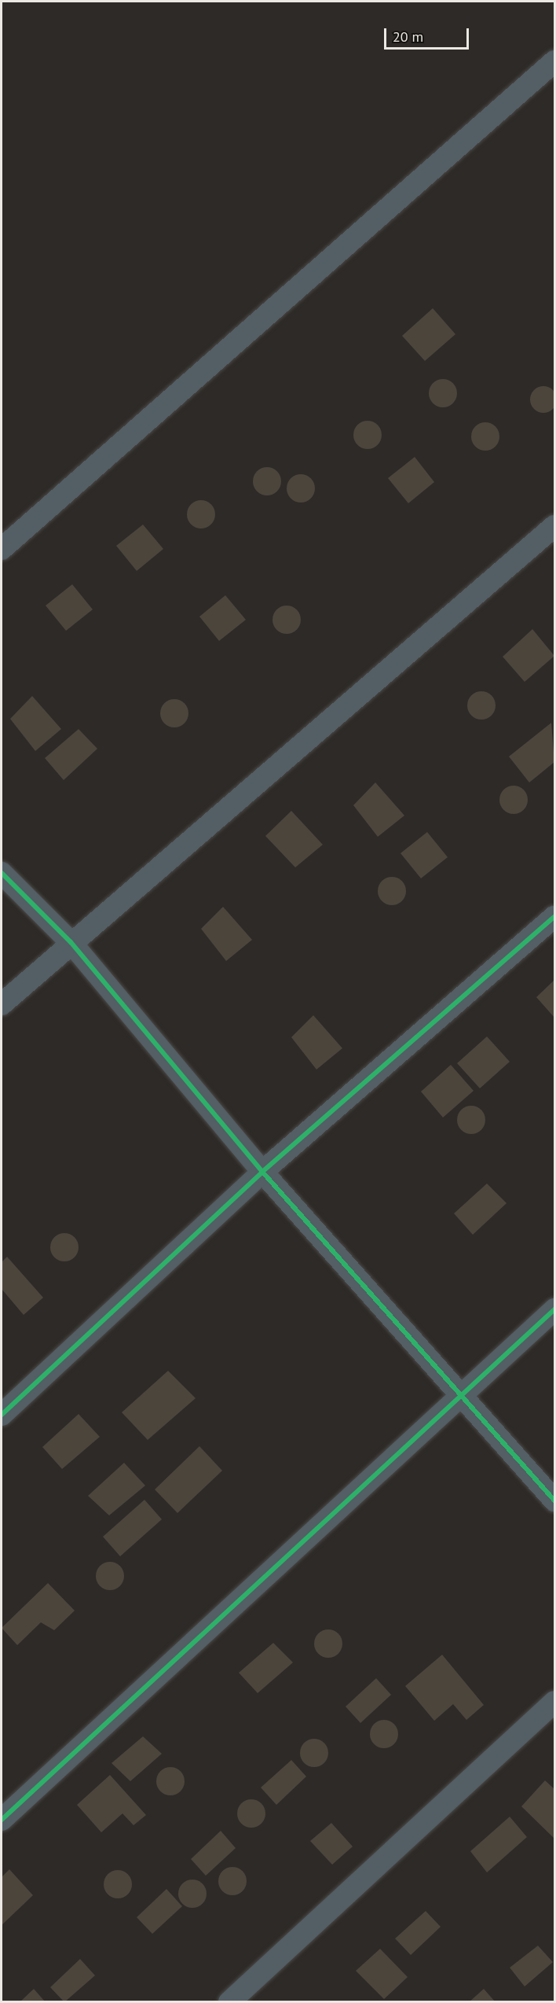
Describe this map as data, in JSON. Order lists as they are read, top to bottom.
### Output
{
  "scale_bar": "20 m"
}
